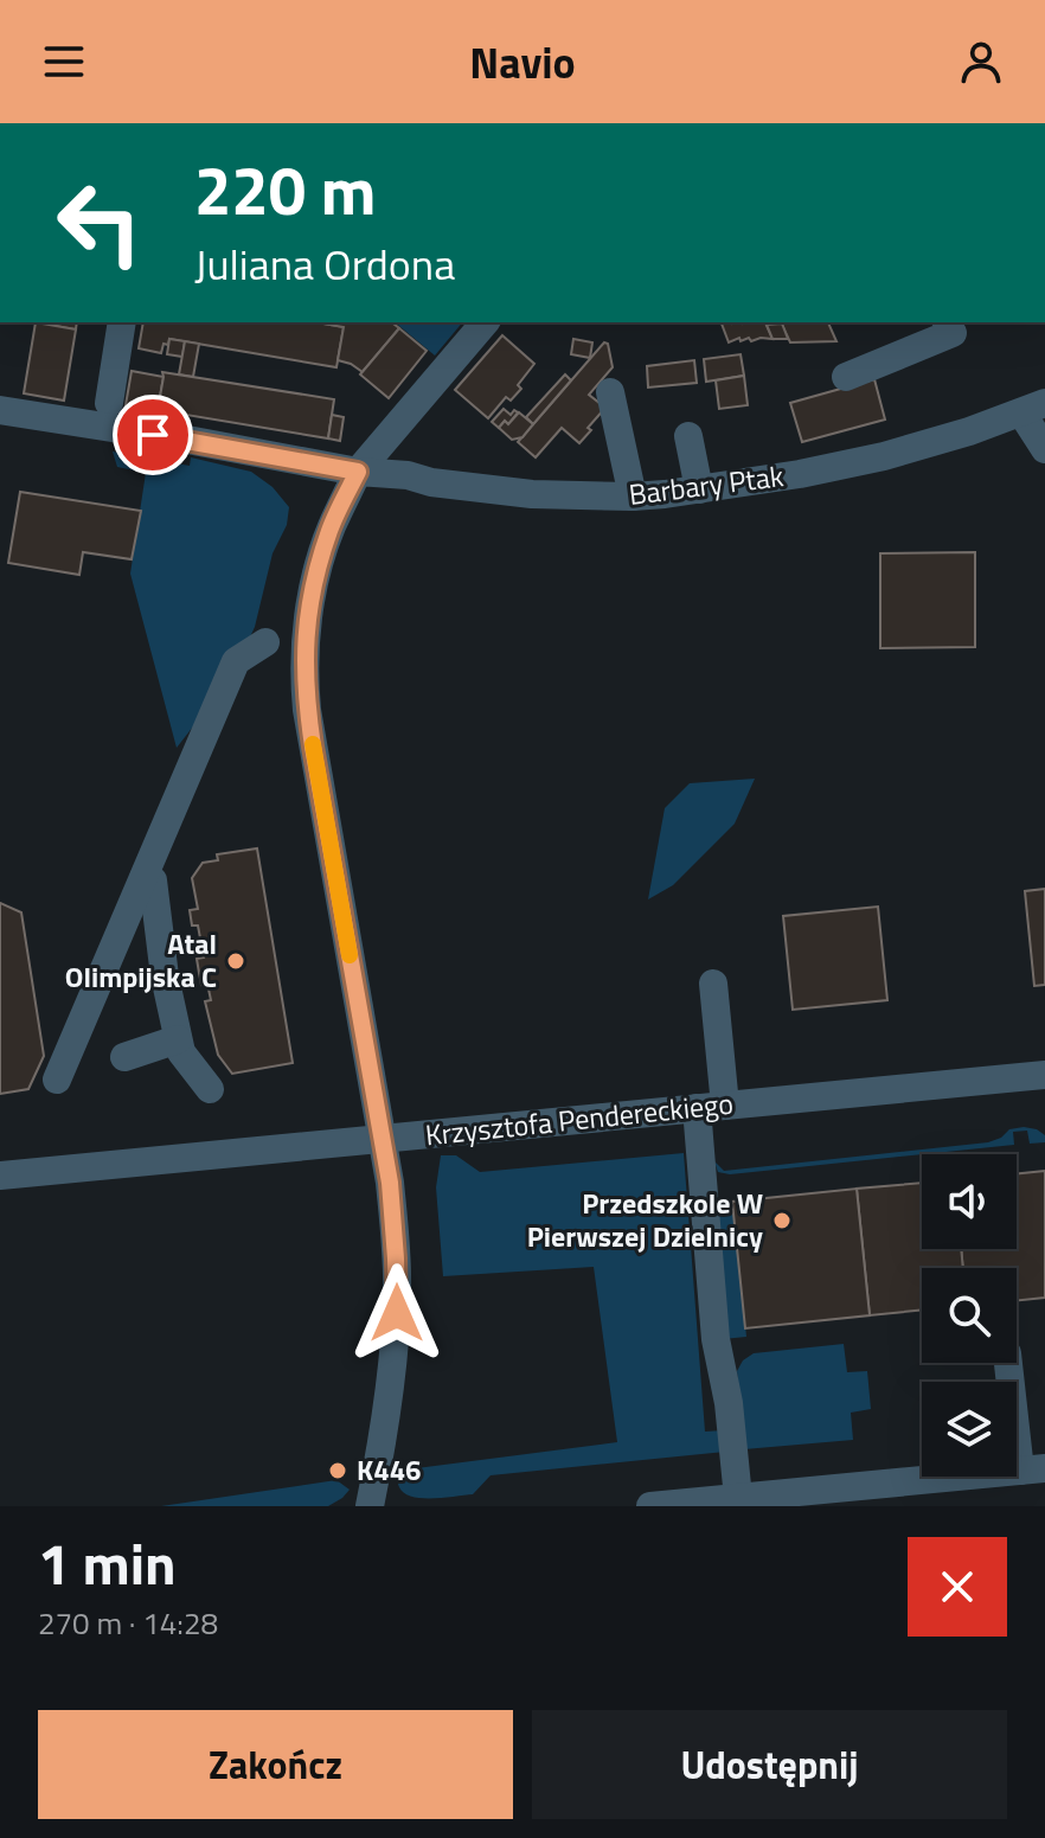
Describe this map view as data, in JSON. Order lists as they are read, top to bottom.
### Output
{
  "streets": {
    "street": ["Barbary Ptak", "Krzysztofa Pendereckiego"]
  },
  "places": ["Atal Olimpijska C", "Przedszkole W Pierwszej Dzielnicy", "K446"],
  "page": {
    "header": "Navio",
    "turn": ["220 m", "Juliana Ordona"],
    "heading": ["1 min", "270 m · 14:28"],
    "buttons": ["Zakończ", "Udostępnij"]
  }
}
